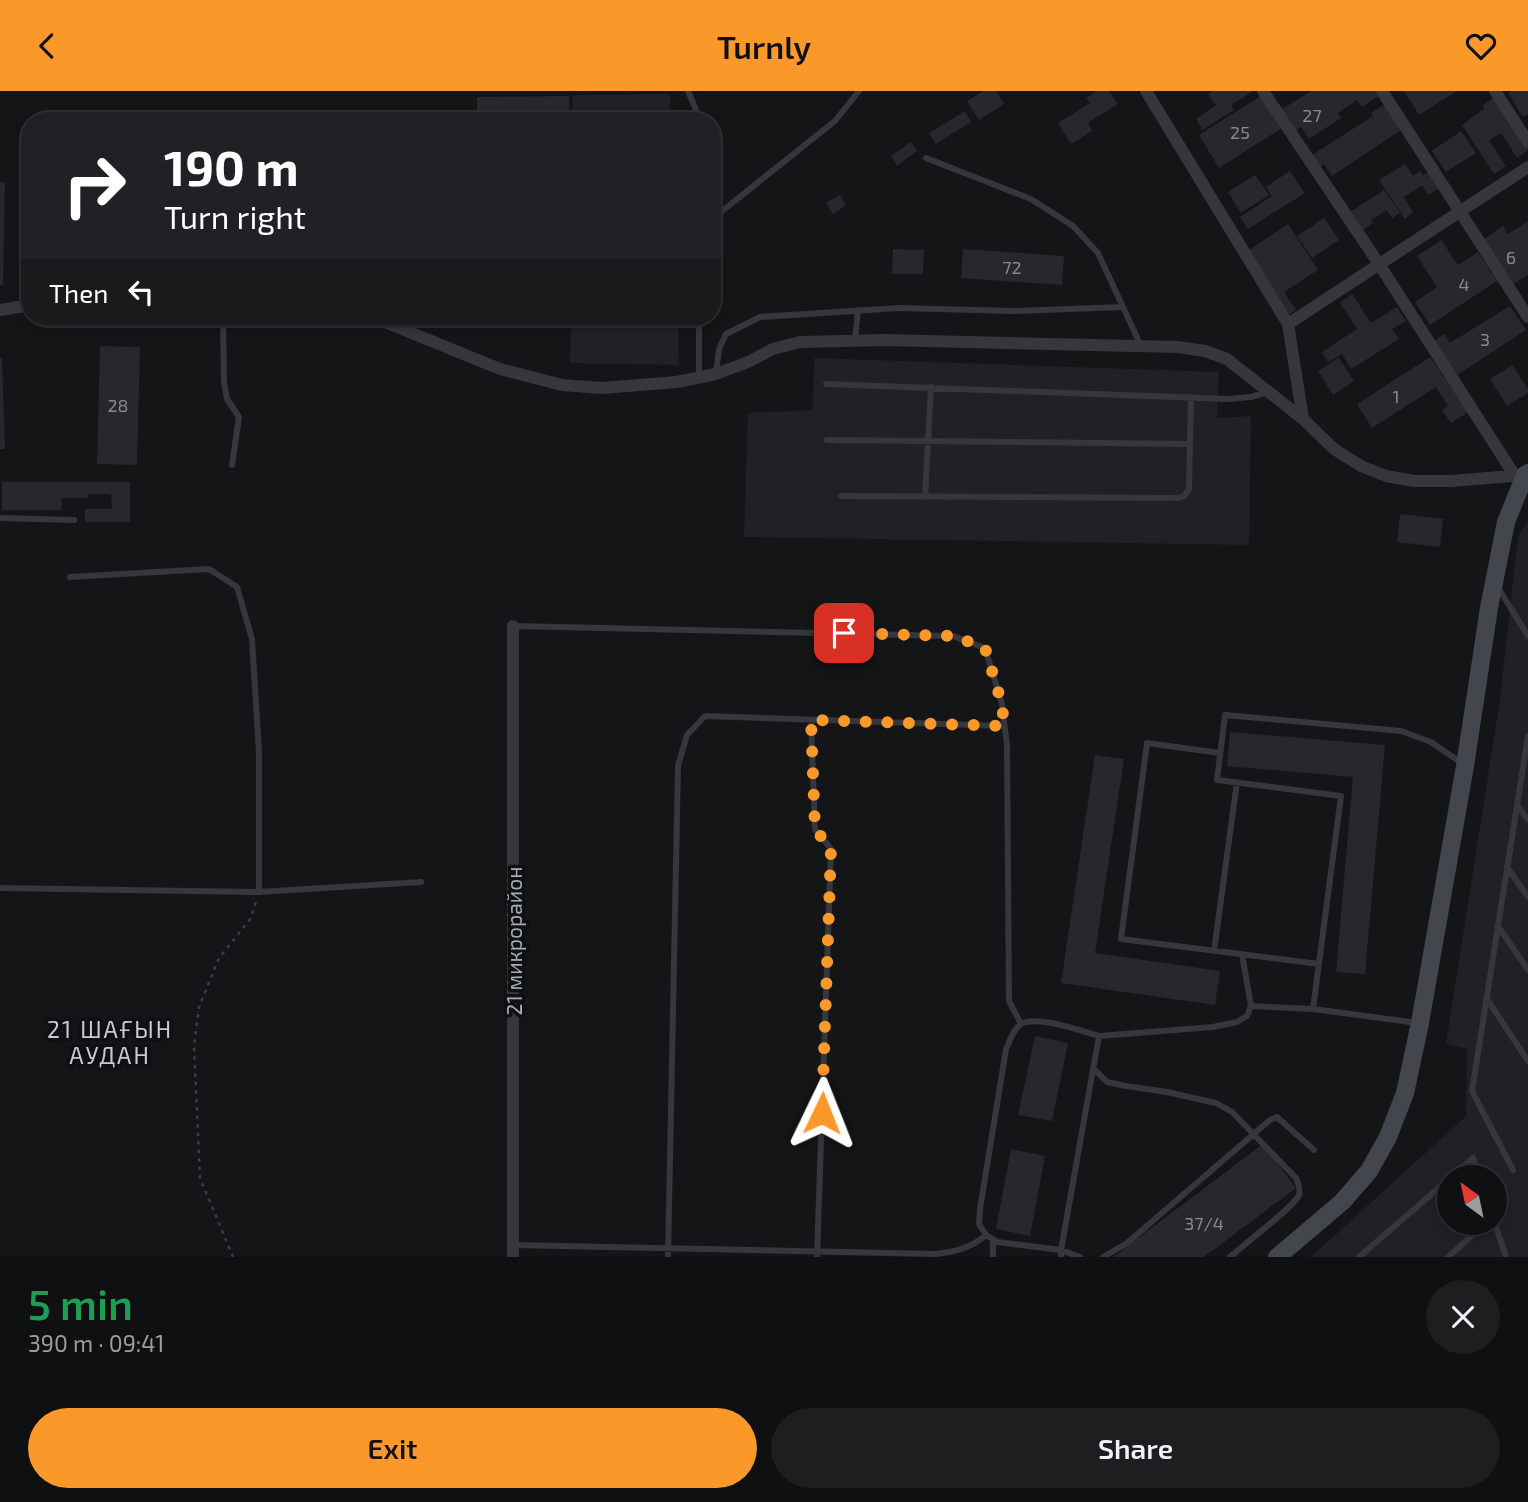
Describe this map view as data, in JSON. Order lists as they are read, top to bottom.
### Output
{
  "streets": {
    "street": ["21 микрорайон"]
  },
  "districts": ["21 ШАҒЫН АУДАН"],
  "house_numbers": [
    "27",
    "25",
    "6",
    "72",
    "4",
    "3",
    "1",
    "28",
    "37/4"
  ],
  "north": "top left",
  "page": {
    "header": "Turnly",
    "turn": ["190 m", "Turn right"],
    "then": "Then",
    "heading": ["5 min", "390 m · 09:41"],
    "buttons": ["Exit", "Share"]
  }
}
